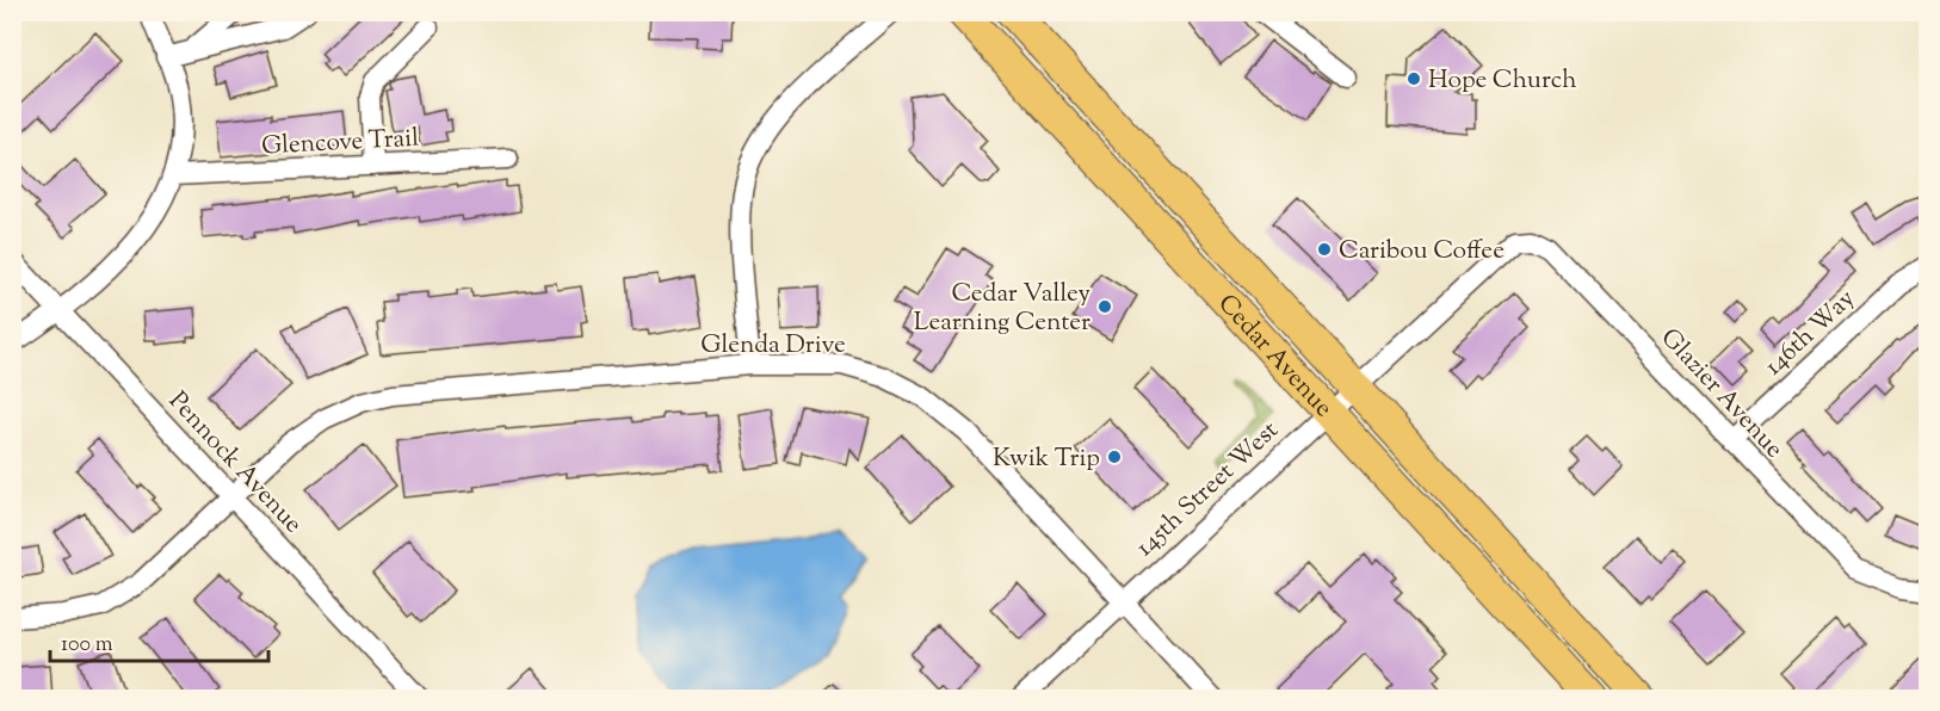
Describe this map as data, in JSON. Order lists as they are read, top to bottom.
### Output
{
  "streets": {
    "highway": ["Cedar Avenue"],
    "street": [
      "Glencove Trail",
      "146th Way",
      "Glenda Drive",
      "Glazier Avenue",
      "Pennock Avenue",
      "145th Street West"
    ]
  },
  "crossings": [
    ["146th Way", "Glazier Avenue"],
    ["Glenda Drive", "Pennock Avenue"],
    ["Glenda Drive", "145th Street West"],
    ["Cedar Avenue", "145th Street West"],
    ["Glazier Avenue", "145th Street West"]
  ],
  "places": [
    "Hope Church",
    "Caribou Coffee",
    "Cedar Valley Learning Center",
    "Kwik Trip"
  ],
  "scale_bar": "100 m"
}
